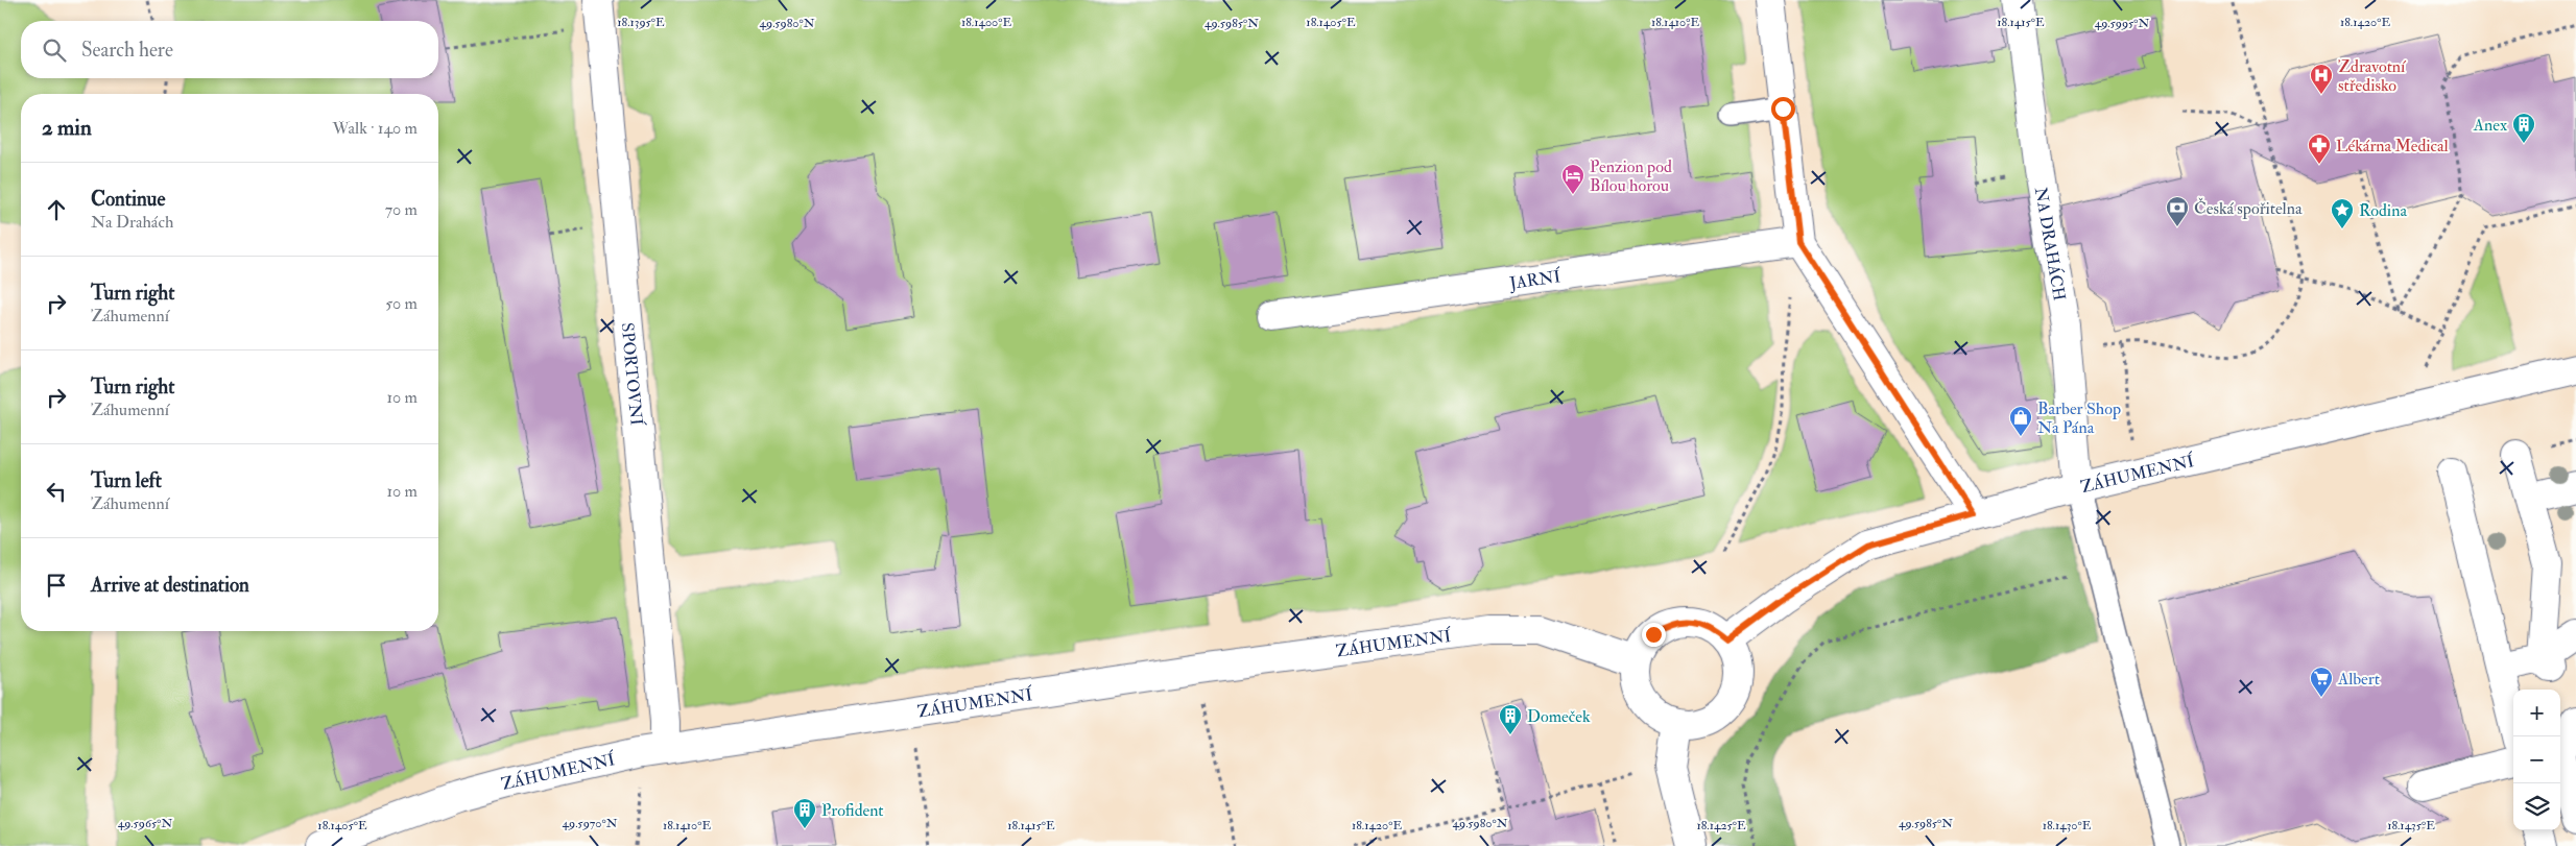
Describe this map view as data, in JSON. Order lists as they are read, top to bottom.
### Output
{
  "streets": {
    "street": [
      "NA DRAHÁCH",
      "JARNÍ",
      "SPORTOVNÍ",
      "ZÁHUMENNÍ"
    ]
  },
  "crossings": [
    ["NA DRAHÁCH", "ZÁHUMENNÍ"],
    ["SPORTOVNÍ", "ZÁHUMENNÍ"]
  ],
  "places": {
    "hospital": ["Zdravotní středisko"],
    "building": ["Anex", "Domeček", "Profident"],
    "pharmacy": ["Lékárna Medical"],
    "hotel": ["Penzion pod Bílou horou"],
    "bank": ["Česká spořitelna"],
    "place": ["Rodina"],
    "shop": ["Barber Shop Na Pána"],
    "supermarket": ["Albert"]
  },
  "page": {
    "search": "Search here",
    "heading": ["2 min", "Walk · 140 m"],
    "list": [
      ["Continue", "Na Drahách", "70 m"],
      ["Turn right", "Záhumenní", "50 m"],
      ["Turn right", "Záhumenní", "10 m"],
      ["Turn left", "Záhumenní", "10 m"],
      "Arrive at destination"
    ],
    "map_buttons": ["+", "−"]
  },
  "coordinates": [
    "18.1395°E",
    "18.1400°E",
    "18.1415°E",
    "18.1405°E",
    "18.1410°E",
    "18.1420°E",
    "49.5980°N",
    "49.5985°N",
    "49.5995°N",
    "49.5965°N",
    "49.5970°N",
    "18.1425°E",
    "18.1430°E",
    "18.1435°E"
  ]
}
